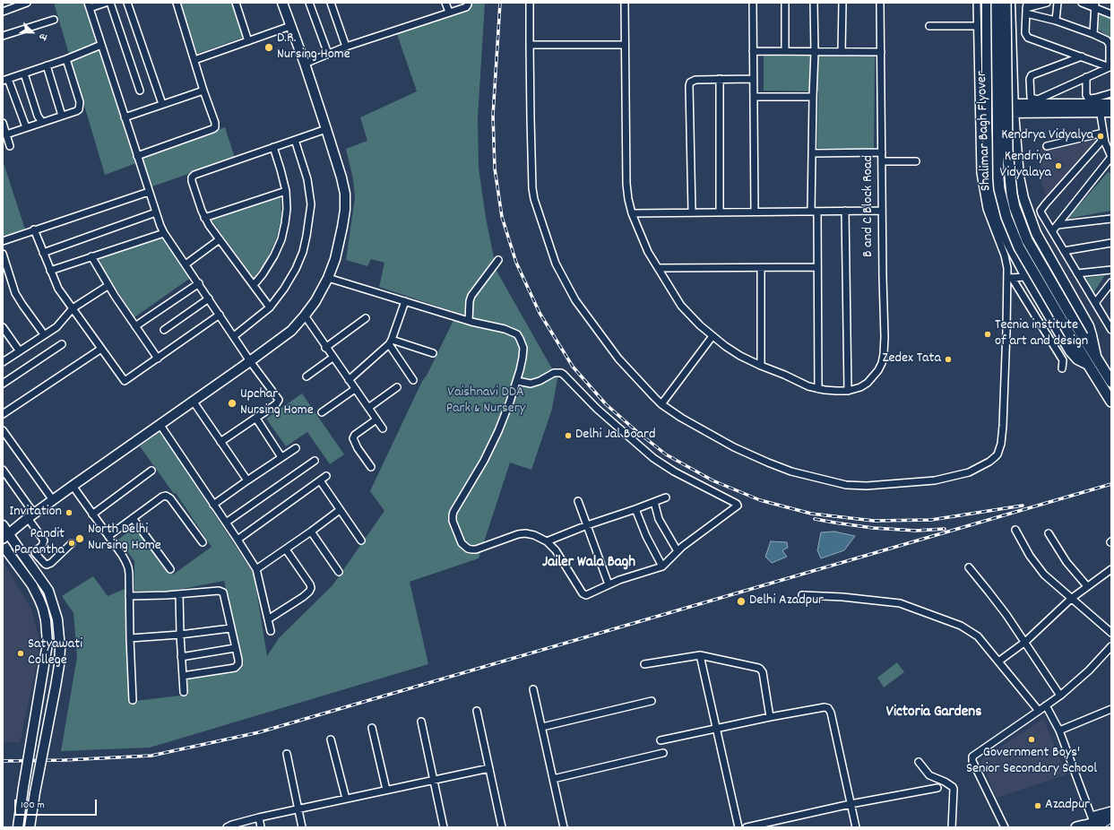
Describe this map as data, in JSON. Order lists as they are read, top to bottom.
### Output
{
  "streets": {
    "main road": ["Shalimar Bagh Flyover"],
    "street": ["B and C Block Road"]
  },
  "districts": ["Jailer Wala Bagh", "Victoria Gardens"],
  "parks": ["Vaishnavi DDA Park & Nursery"],
  "places": [
    "D.R. Nursing Home",
    "Kendrya Vidyalya",
    "Kendriya Vidyalaya",
    "Tecnia institute of art and design",
    "Zedex Tata",
    "Upchar Nursing Home",
    "Delhi Jal Board",
    "Invitation",
    "North Delhi Nursing Home",
    "Pandit Parantha",
    "Delhi Azadpur",
    "Satyawati College",
    "Government Boys' Senior Secondary School",
    "Azadpur"
  ],
  "scale_bar": "100 m",
  "north": "bottom right"
}
